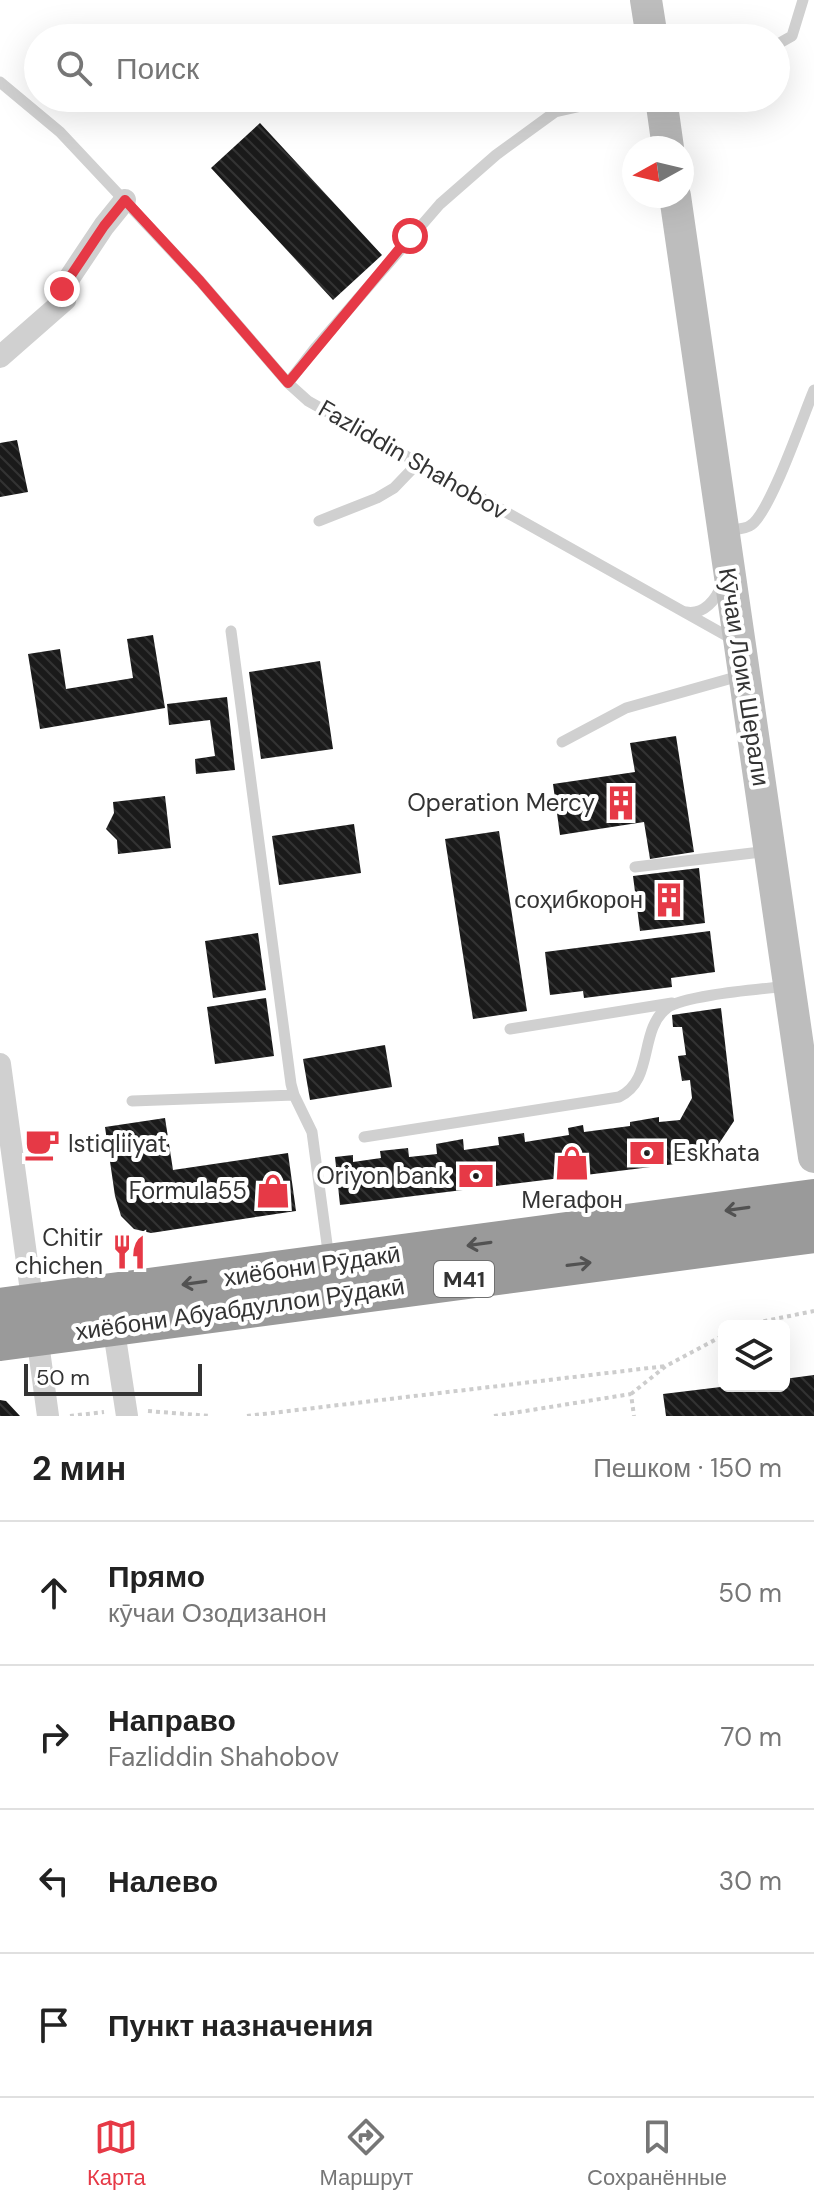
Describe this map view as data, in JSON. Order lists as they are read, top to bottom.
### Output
{
  "streets": {
    "highway": ["хиёбони Рӯдакӣ", "M41", "хиёбони Абуабдуллои Рӯдакӣ"],
    "main road": ["Кӯчаи Лоик Шерали"],
    "lane": ["Fazliddin Shahobov"]
  },
  "crossings": [
    ["Fazliddin Shahobov", "Кӯчаи Лоик Шерали"],
    ["хиёбони Рӯдакӣ", "хиёбони Абуабдуллои Рӯдакӣ"]
  ],
  "one_way": ["хиёбони Рӯдакӣ", "хиёбони Абуабдуллои Рӯдакӣ"],
  "places": {
    "building": ["Operation Mercy", "соҳибкорон"],
    "cafe": ["Istiqliiyat"],
    "bank": ["Eskhata", "Oriyon bank"],
    "shop": ["Мегафон", "Formula55"],
    "restaurant": ["Chitir chichen"]
  },
  "scale_bar": "50 m",
  "north": "left",
  "page": {
    "search": "Поиск",
    "scale": "50 m",
    "heading": ["2 мин", "Пешком · 150 m"],
    "list": [
      ["Прямо", "кӯчаи Озодизанон", "50 m"],
      ["Направо", "Fazliddin Shahobov", "70 m"],
      ["Налево", "30 m"],
      "Пункт назначения"
    ],
    "nav": ["Карта", "Маршрут", "Сохранённые"]
  }
}
